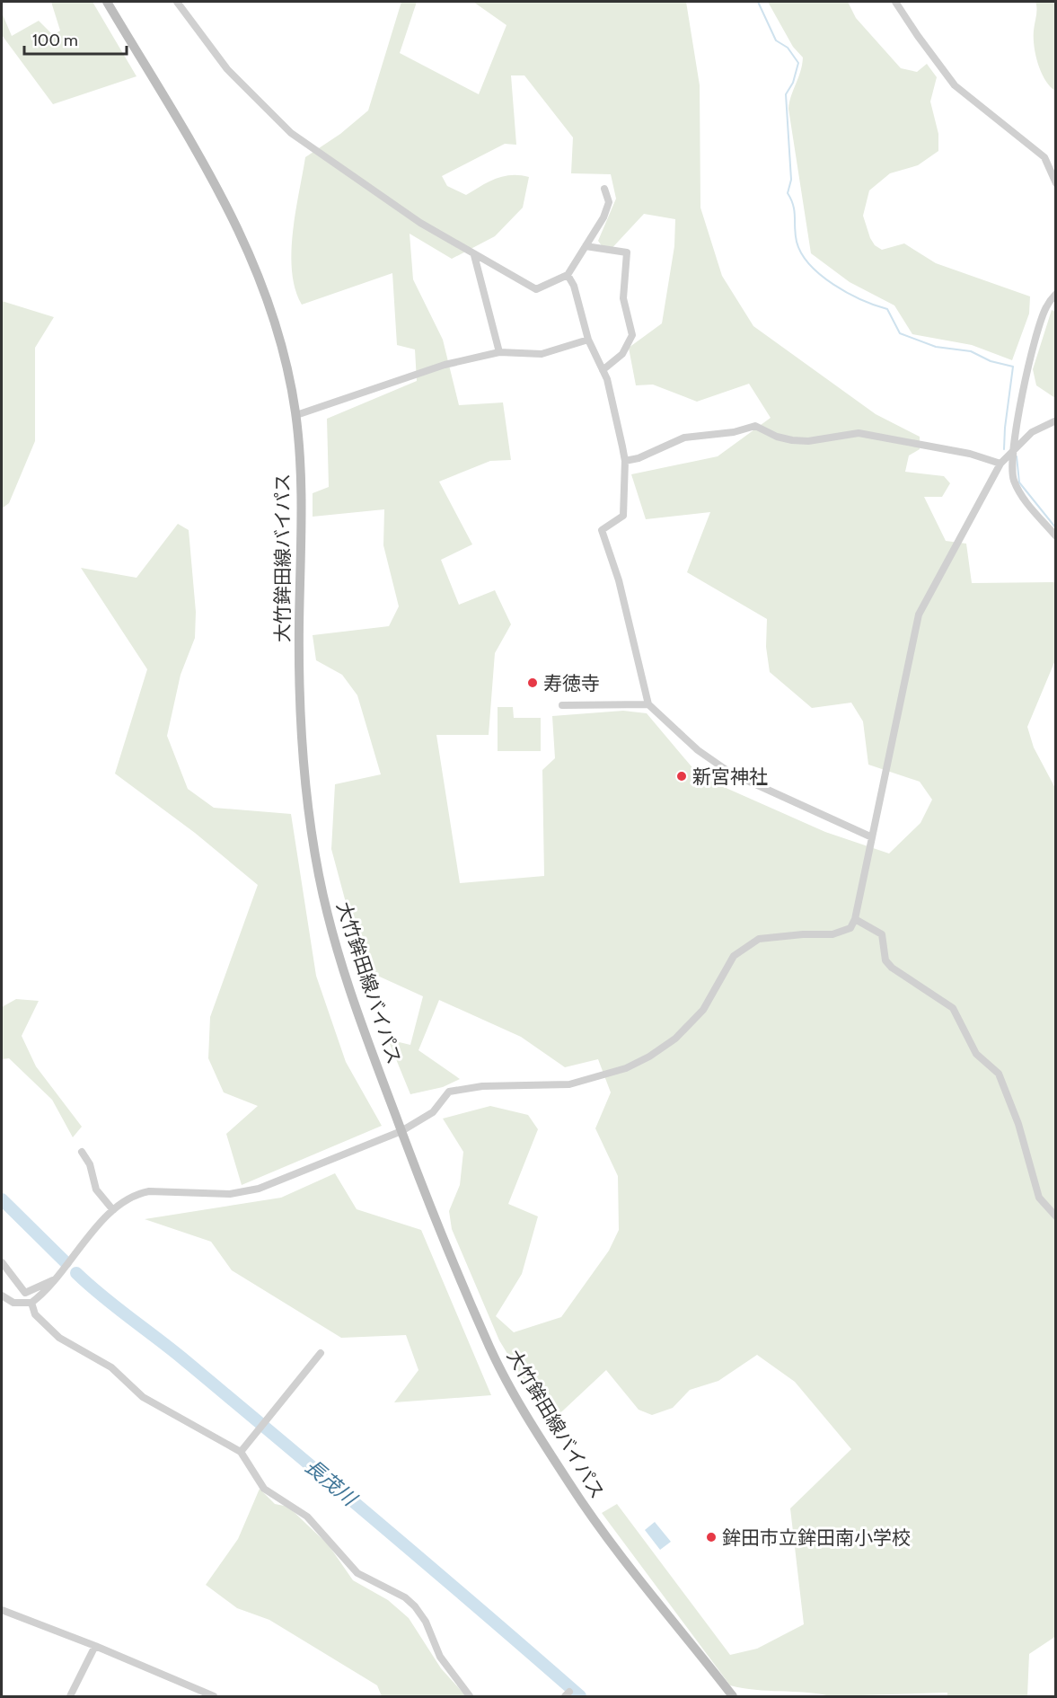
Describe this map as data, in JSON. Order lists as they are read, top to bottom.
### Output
{
  "streets": {
    "main road": ["大竹鉾田線バイパス"]
  },
  "water": ["長茂川"],
  "places": ["寿徳寺", "新宮神社", "鉾田市立鉾田南小学校"],
  "scale_bar": "100 m"
}
